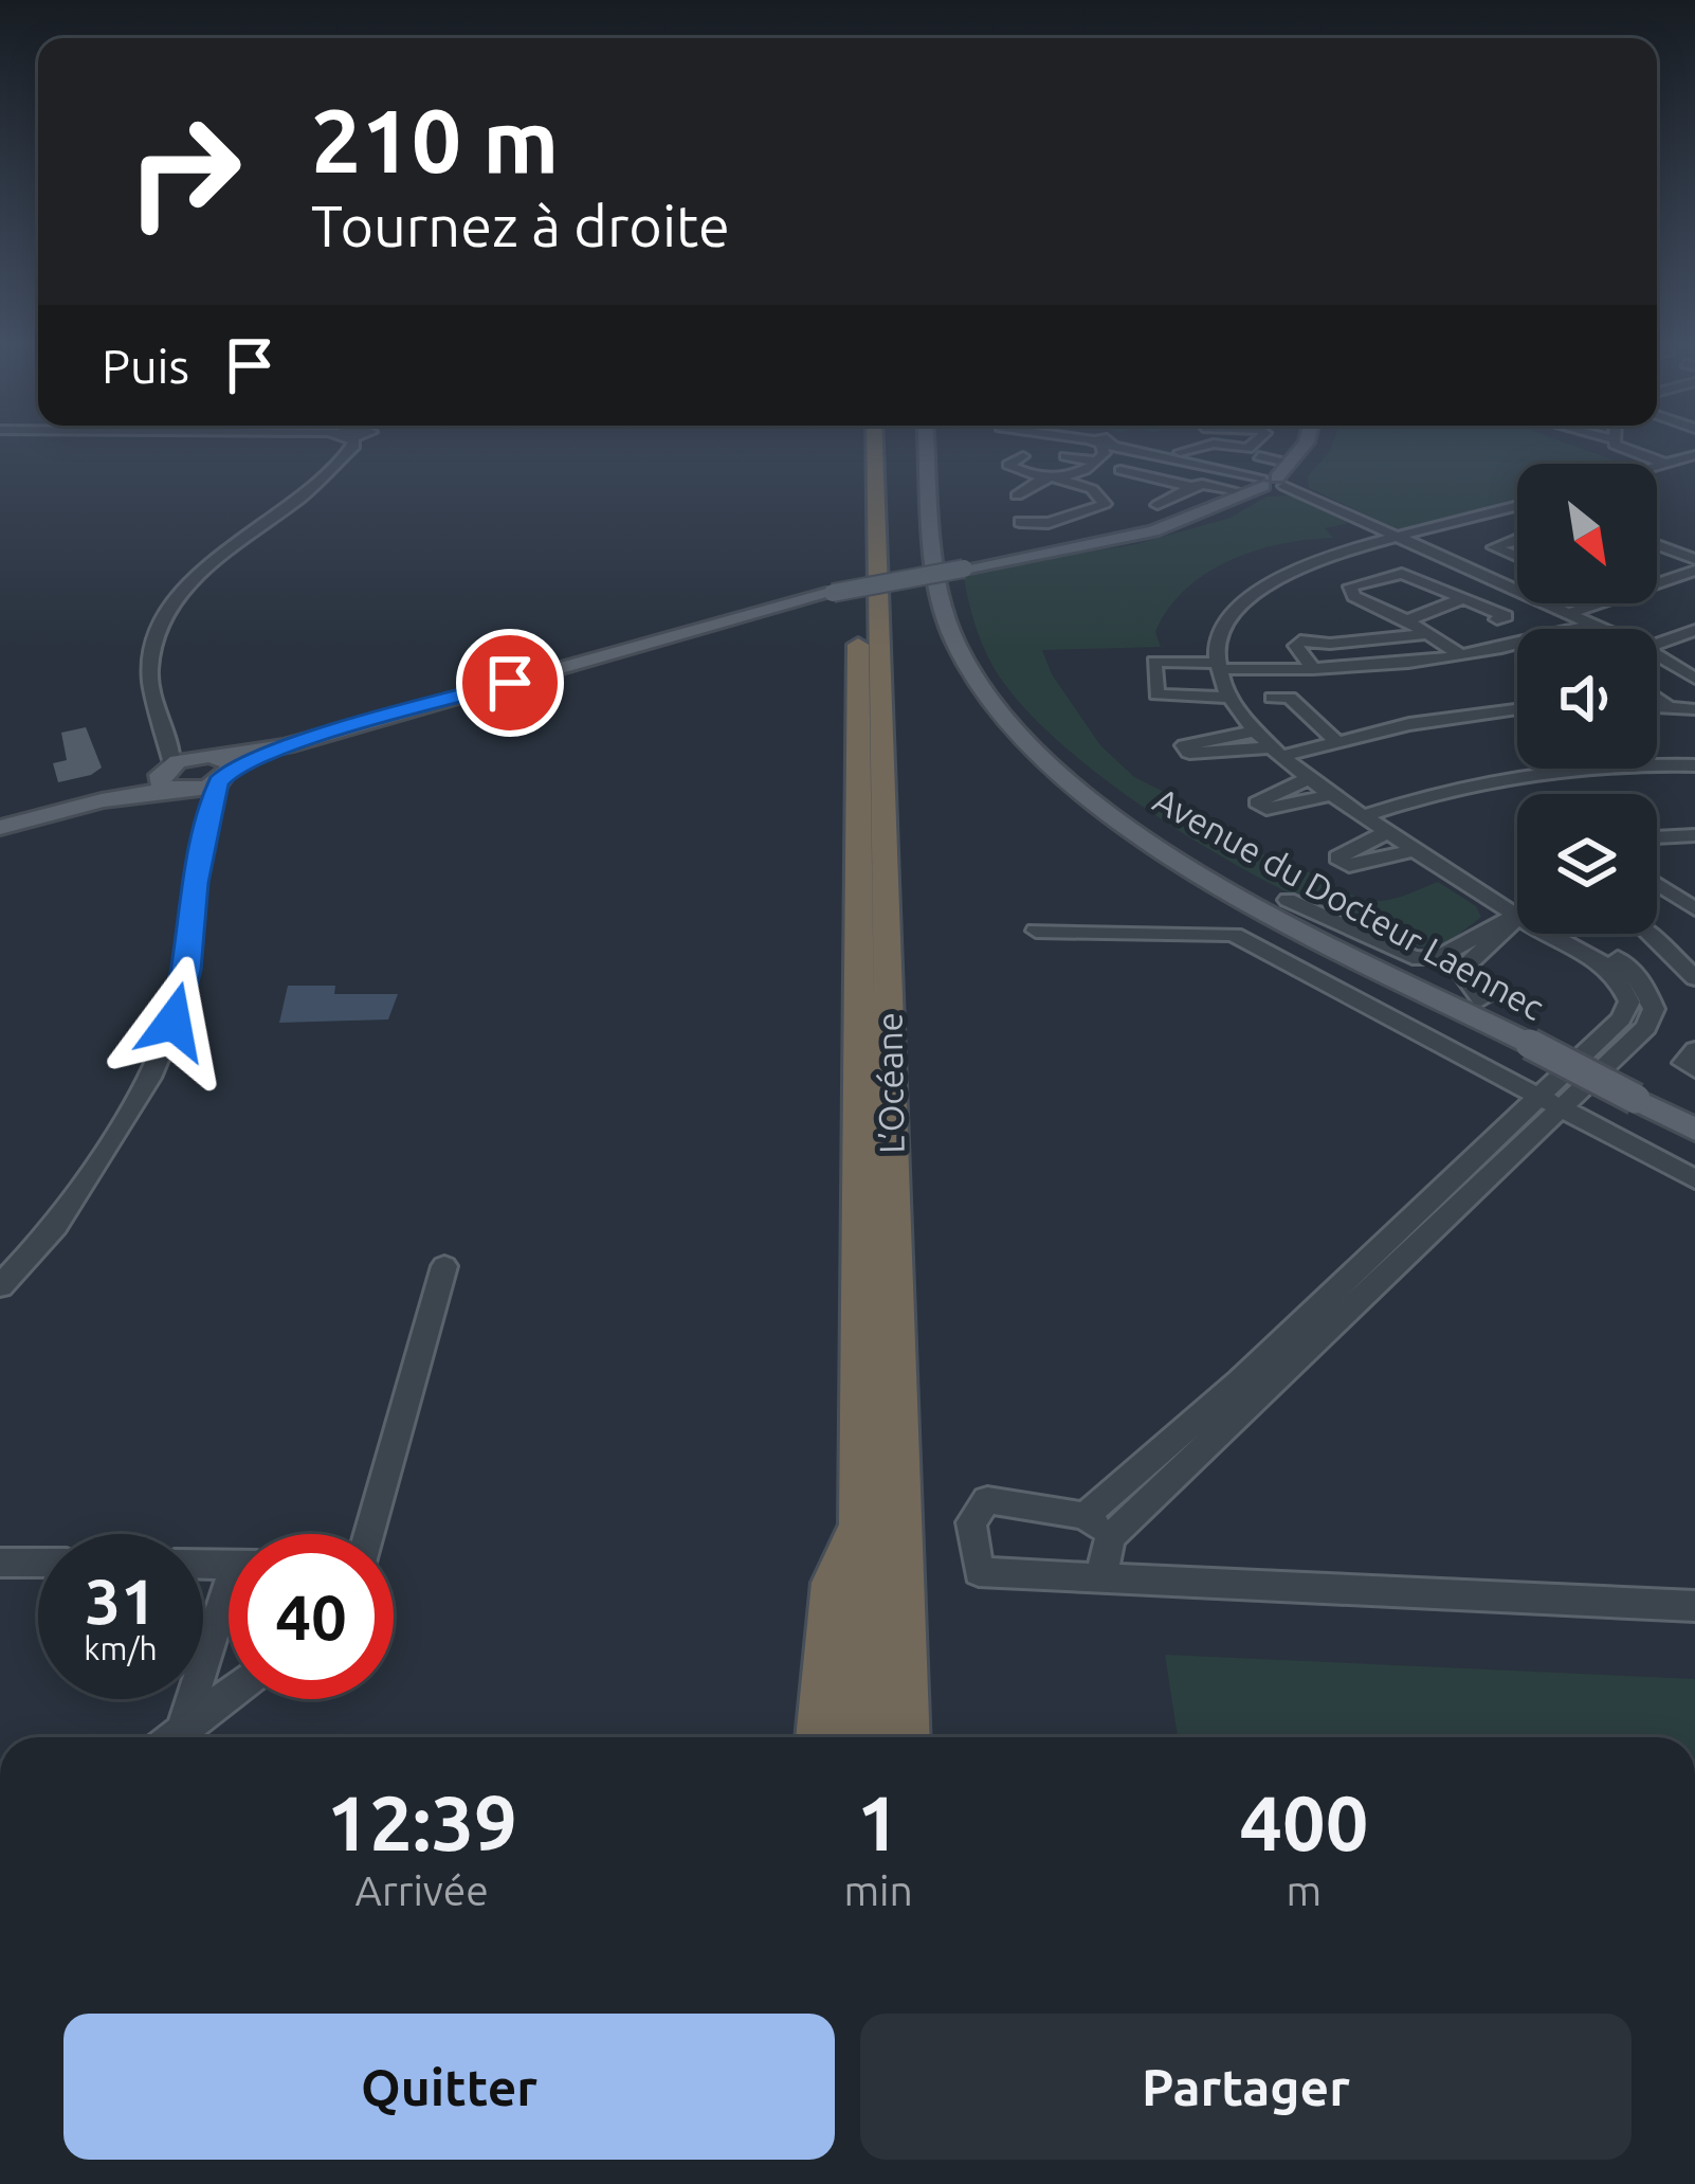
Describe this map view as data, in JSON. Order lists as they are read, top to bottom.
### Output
{
  "streets": {
    "highway": ["L’Océane"],
    "main road": ["Avenue du Docteur Laennec"]
  },
  "north": "bottom right",
  "page": {
    "turn": ["210 m", "Tournez à droite"],
    "then": "Puis",
    "speed": "31 km/h",
    "limit": "40",
    "eta": [
      "12:39",
      "Arrivée",
      "1",
      "min",
      "400",
      "m"
    ],
    "buttons": ["Quitter", "Partager"]
  }
}
